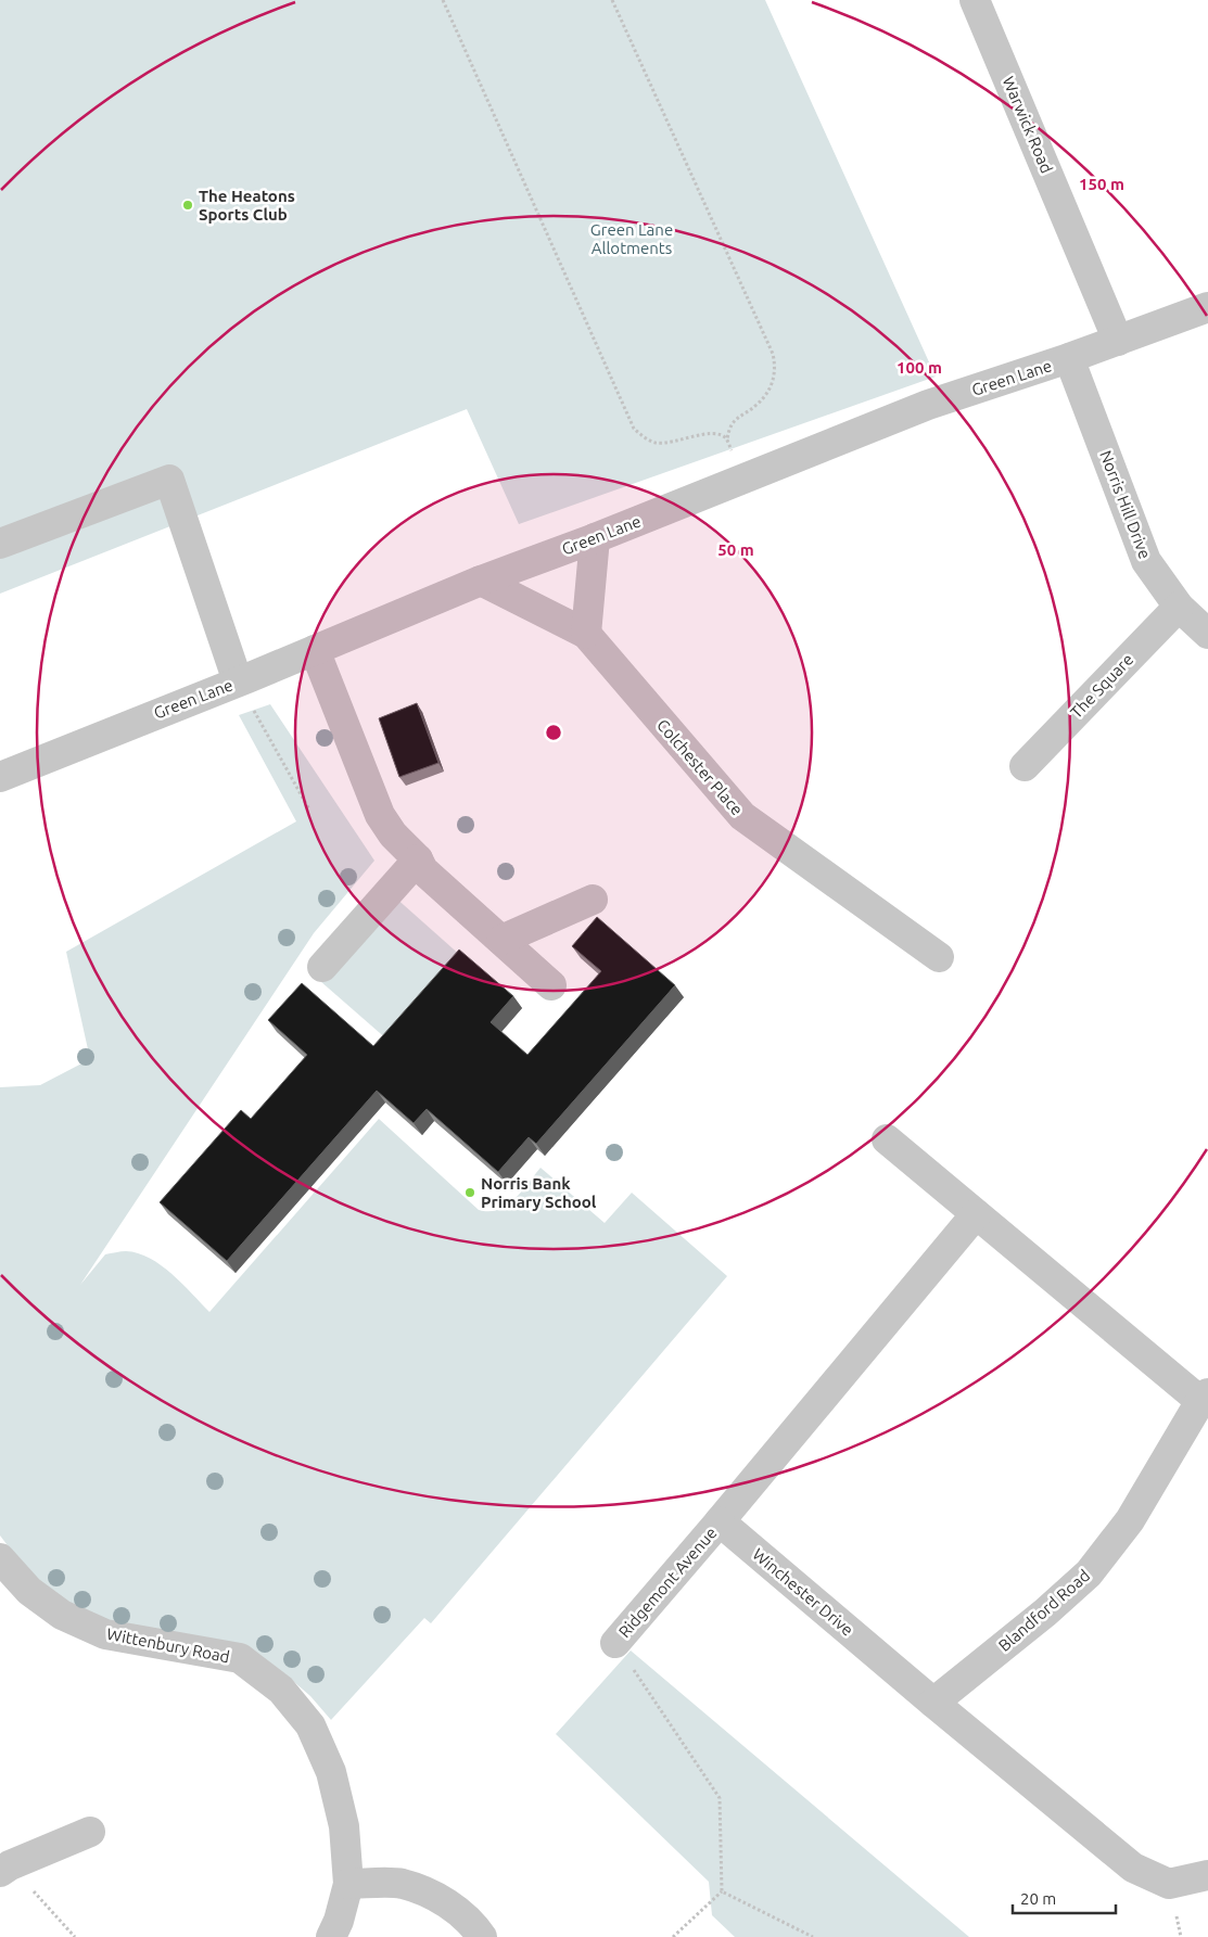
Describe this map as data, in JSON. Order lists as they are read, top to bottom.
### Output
{
  "streets": {
    "street": [
      "Warwick Road",
      "Green Lane",
      "Norris Hill Drive",
      "The Square",
      "Colchester Place",
      "Ridgemont Avenue",
      "Winchester Drive",
      "Blandford Road",
      "Wittenbury Road"
    ]
  },
  "crossings": [
    ["Warwick Road", "Green Lane"],
    ["Green Lane", "Norris Hill Drive"],
    ["Green Lane", "Colchester Place"],
    ["Norris Hill Drive", "The Square"],
    ["Ridgemont Avenue", "Winchester Drive"],
    ["Winchester Drive", "Blandford Road"]
  ],
  "parks": ["Green Lane Allotments"],
  "places": ["The Heatons Sports Club", "Norris Bank Primary School"],
  "scale_bar": "20 m",
  "rings": ["150 m", "100 m", "50 m"]
}
